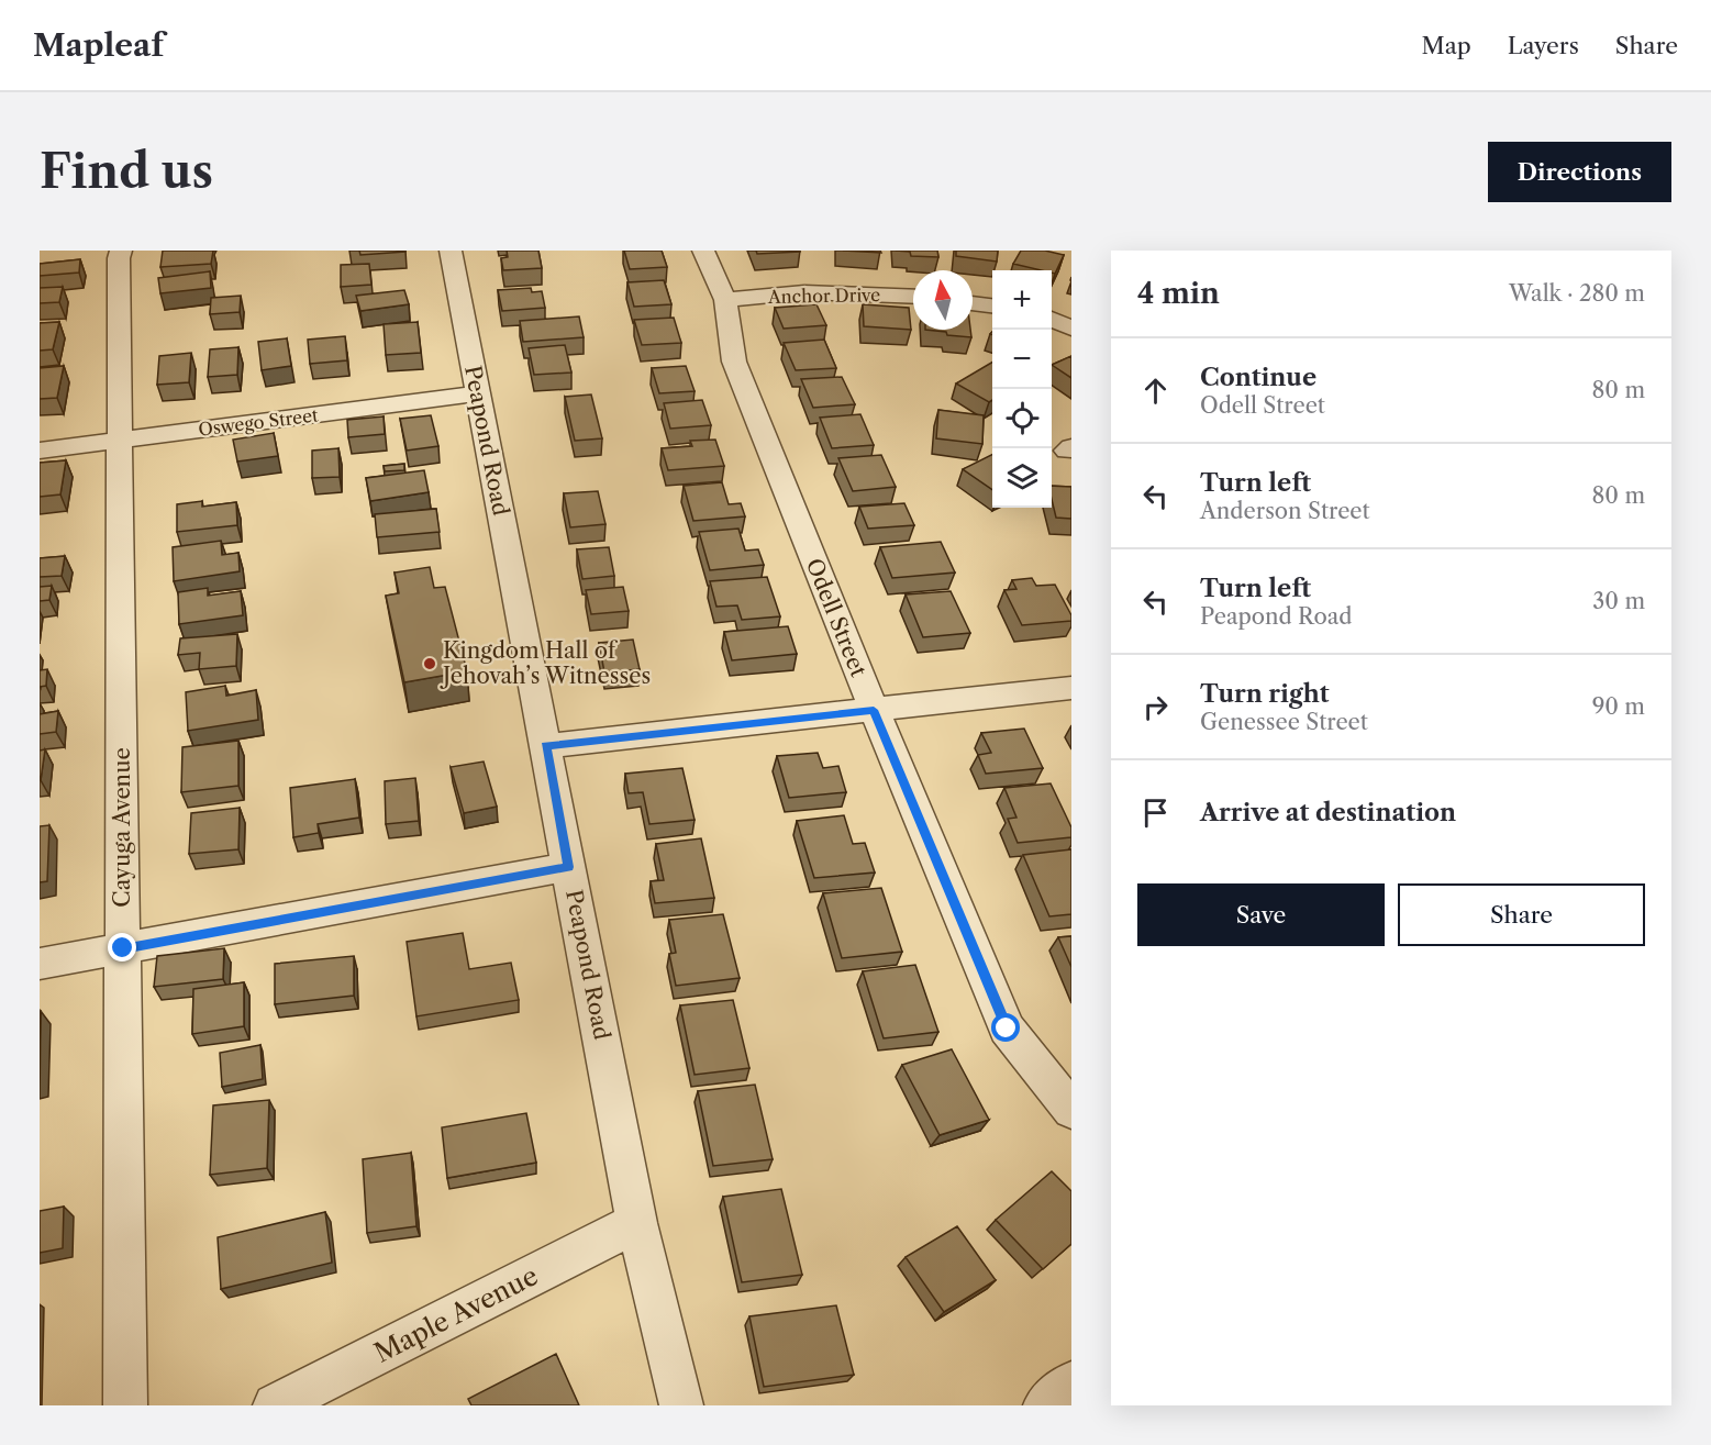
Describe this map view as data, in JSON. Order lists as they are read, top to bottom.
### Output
{
  "streets": {
    "street": [
      "Anchor Drive",
      "Oswego Street",
      "Peapond Road",
      "Odell Street",
      "Cayuga Avenue",
      "Maple Avenue"
    ]
  },
  "crossings": [
    ["Anchor Drive", "Odell Street"],
    ["Oswego Street", "Peapond Road"],
    ["Oswego Street", "Cayuga Avenue"],
    ["Peapond Road", "Maple Avenue"]
  ],
  "places": ["Kingdom Hall of Jehovah’s Witnesses"],
  "north": "top",
  "page": {
    "header": "Mapleaf",
    "nav": ["Map", "Layers", "Share"],
    "buttons": [
      "Directions",
      ["Save", "Share"]
    ],
    "title": "Find us",
    "heading": ["4 min", "Walk · 280 m"],
    "map_buttons": ["+", "−"],
    "list": [
      ["Continue", "Odell Street", "80 m"],
      ["Turn left", "Anderson Street", "80 m"],
      ["Turn left", "Peapond Road", "30 m"],
      ["Turn right", "Genessee Street", "90 m"],
      "Arrive at destination"
    ]
  }
}
